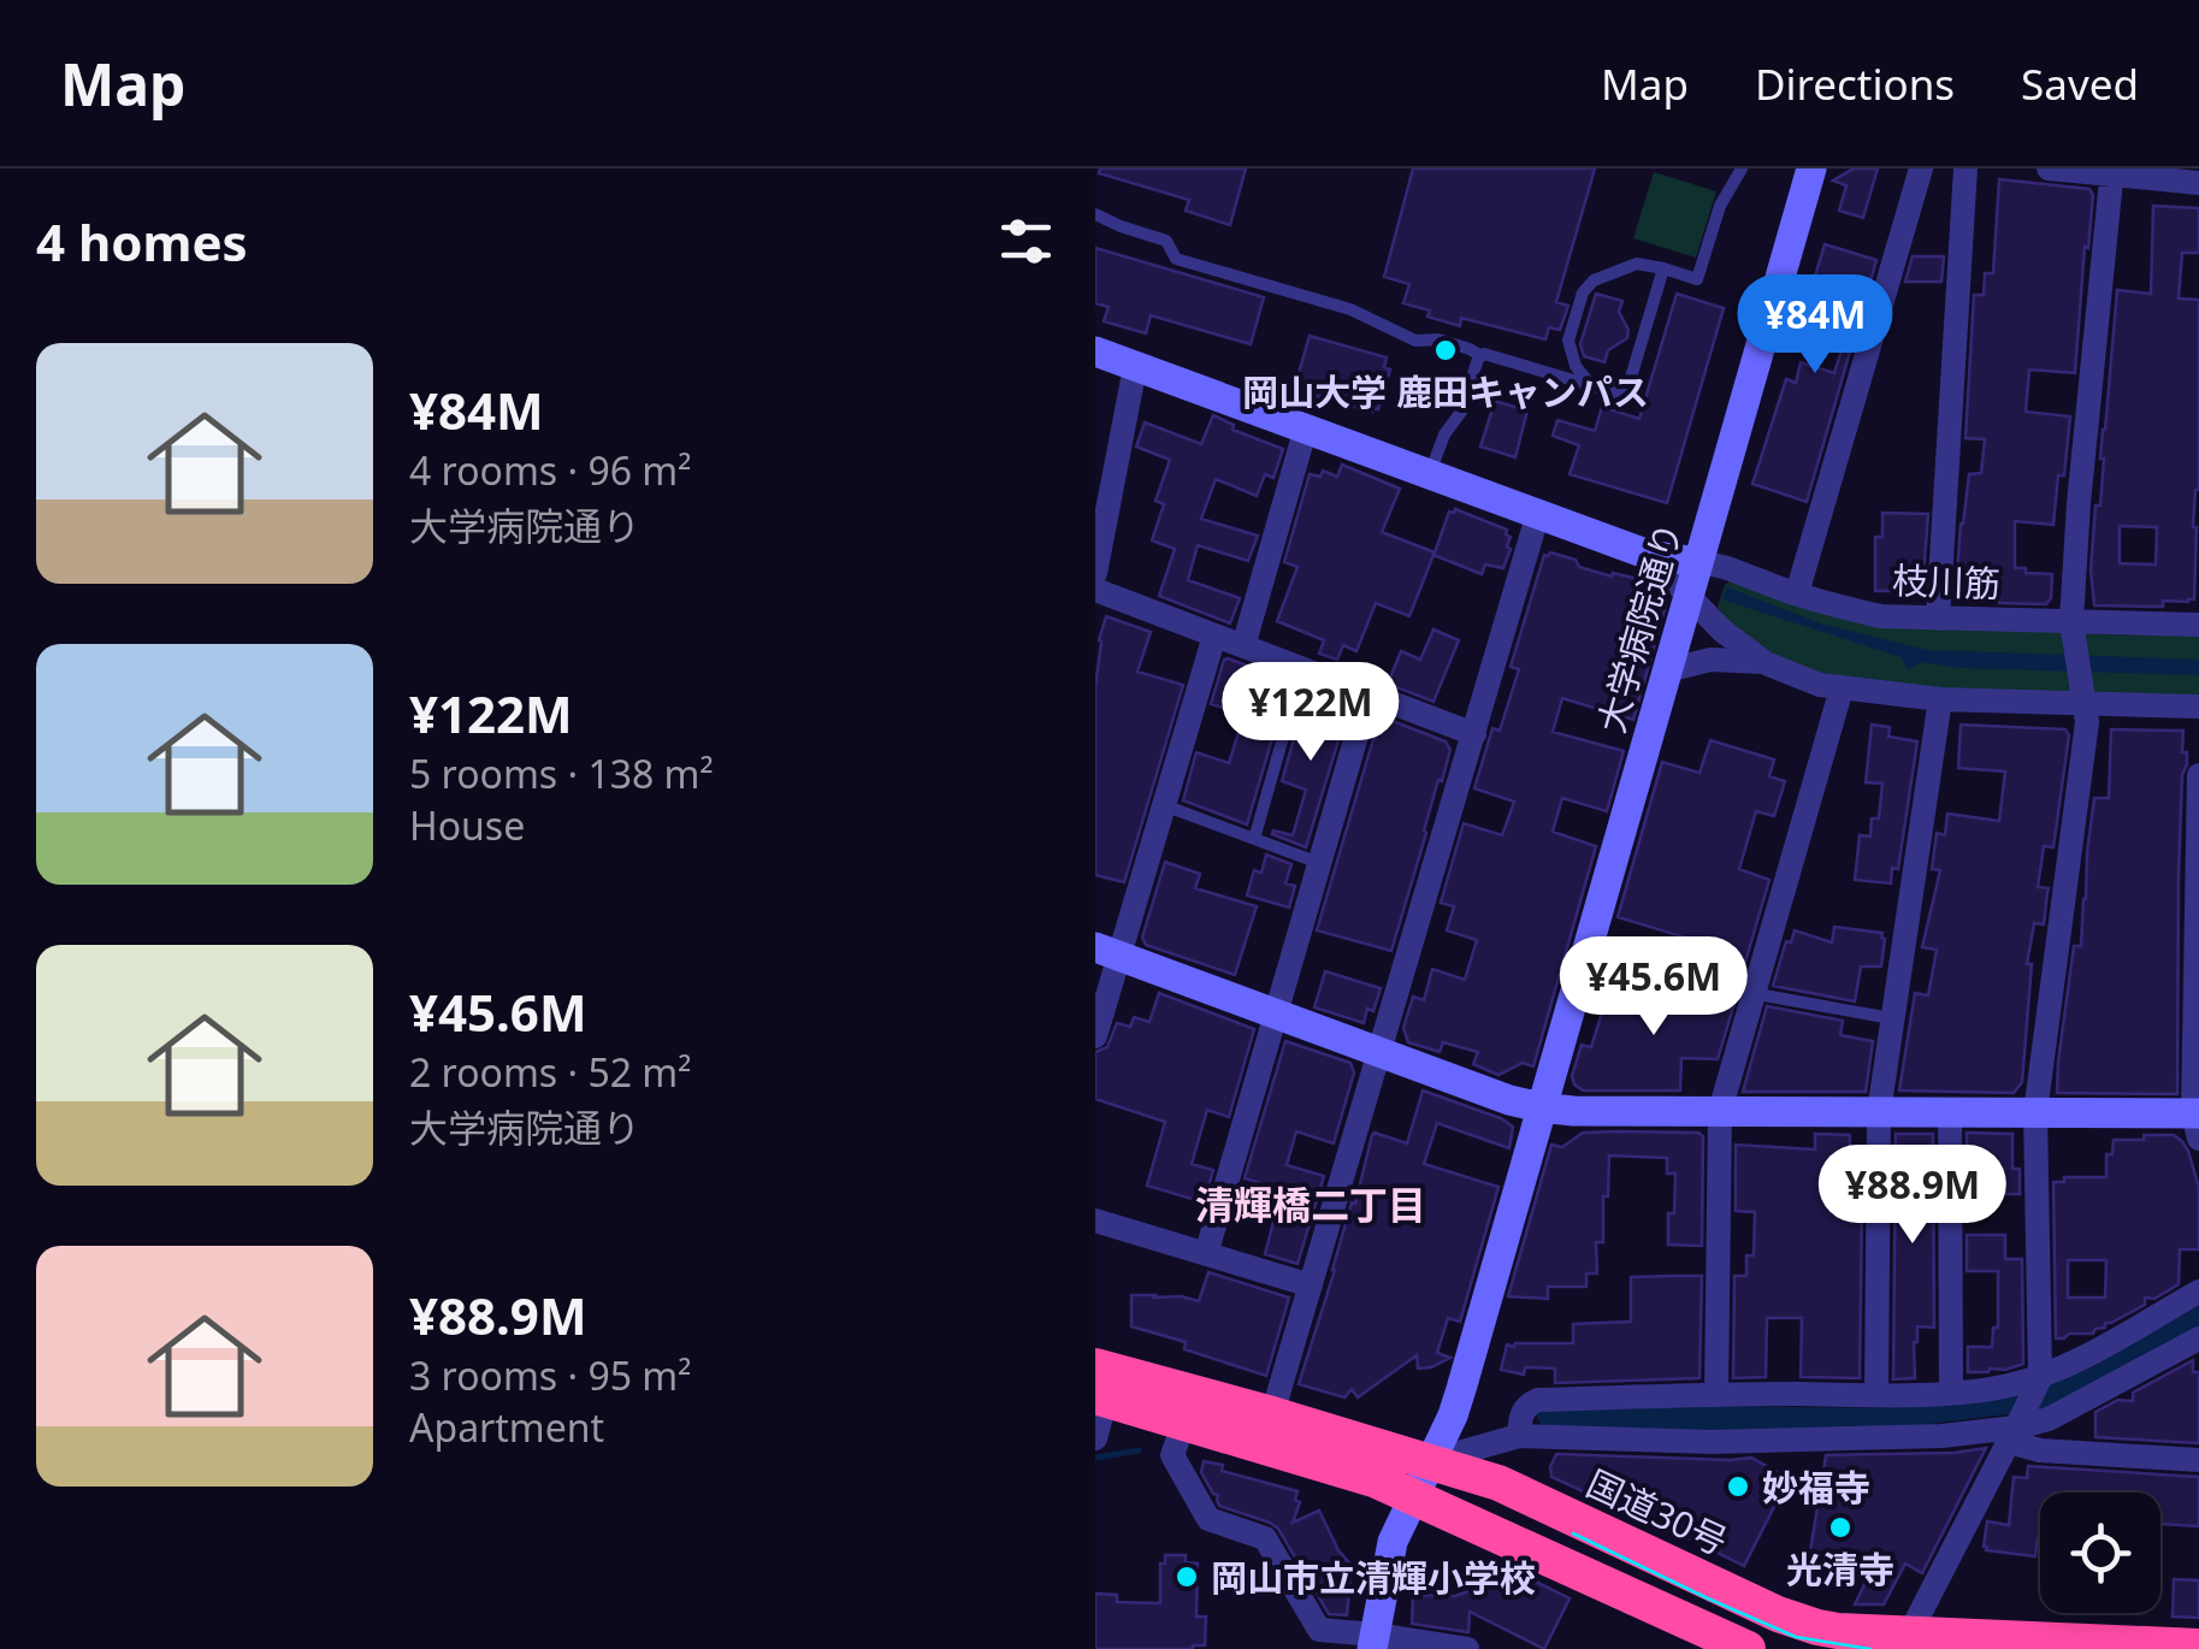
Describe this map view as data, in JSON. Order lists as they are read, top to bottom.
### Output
{
  "streets": {
    "highway": ["国道30号"],
    "street": ["枝川筋", "大学病院通り"]
  },
  "crossings": [
    ["枝川筋", "大学病院通り"],
    ["大学病院通り", "国道30号"]
  ],
  "districts": ["清輝橋二丁目"],
  "places": [
    "岡山大学 鹿田キャンパス",
    "妙福寺",
    "光清寺",
    "岡山市立清輝小学校"
  ],
  "page": {
    "header": "Map",
    "nav": ["Map", "Directions", "Saved"],
    "heading": "4 homes",
    "price": [
      "¥84M",
      "¥122M",
      "¥45.6M",
      "¥88.9M"
    ],
    "list": [
      {
        "name": "¥84M",
        "note": "4 rooms · 96 m² · 大学病院通り"
      },
      {
        "name": "¥122M",
        "note": "5 rooms · 138 m² · House"
      },
      {
        "name": "¥45.6M",
        "note": "2 rooms · 52 m² · 大学病院通り"
      },
      {
        "name": "¥88.9M",
        "note": "3 rooms · 95 m² · Apartment"
      }
    ]
  }
}
